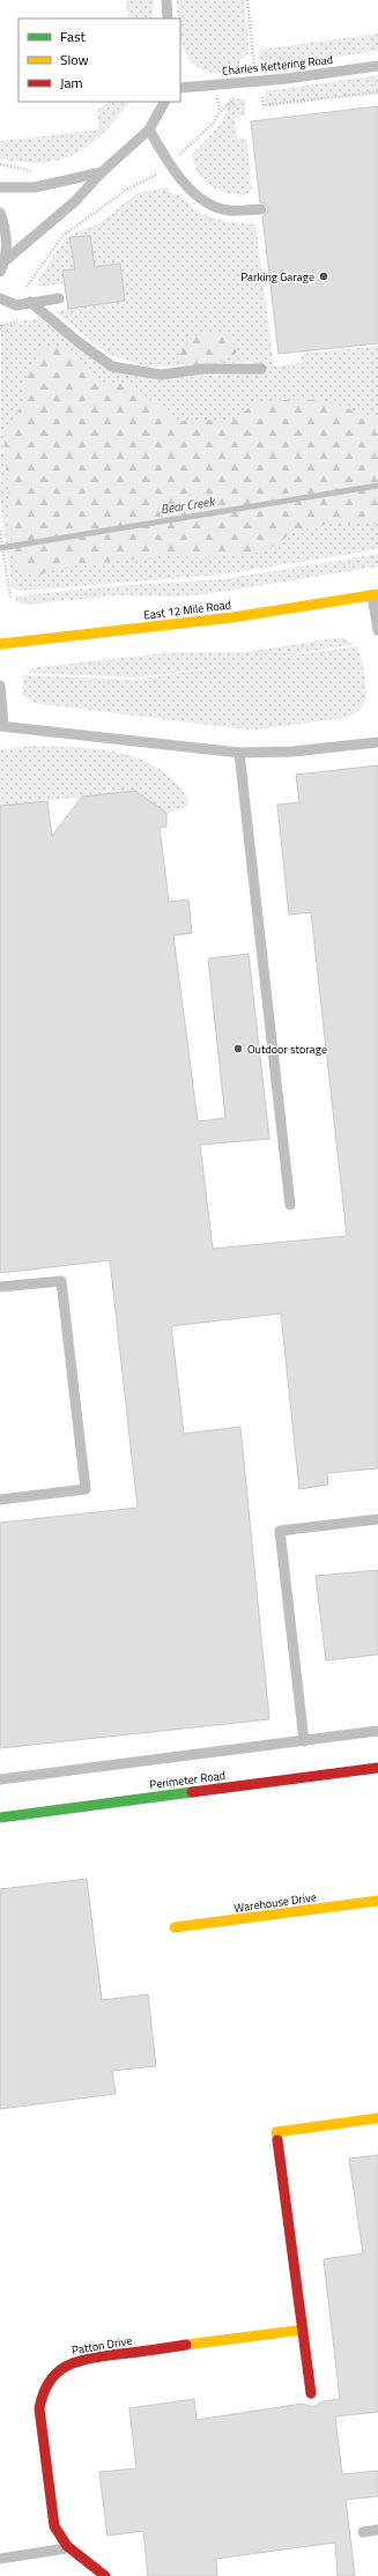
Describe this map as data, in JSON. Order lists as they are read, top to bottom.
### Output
{
  "streets": {
    "street": [
      "East 12 Mile Road",
      "Perimeter Road",
      "Warehouse Drive",
      "Patton Drive"
    ],
    "lane": ["Charles Kettering Road"]
  },
  "water": ["Bear Creek"],
  "places": ["Parking Garage", "Outdoor storage"],
  "legend": ["Fast", "Slow", "Jam"]
}
